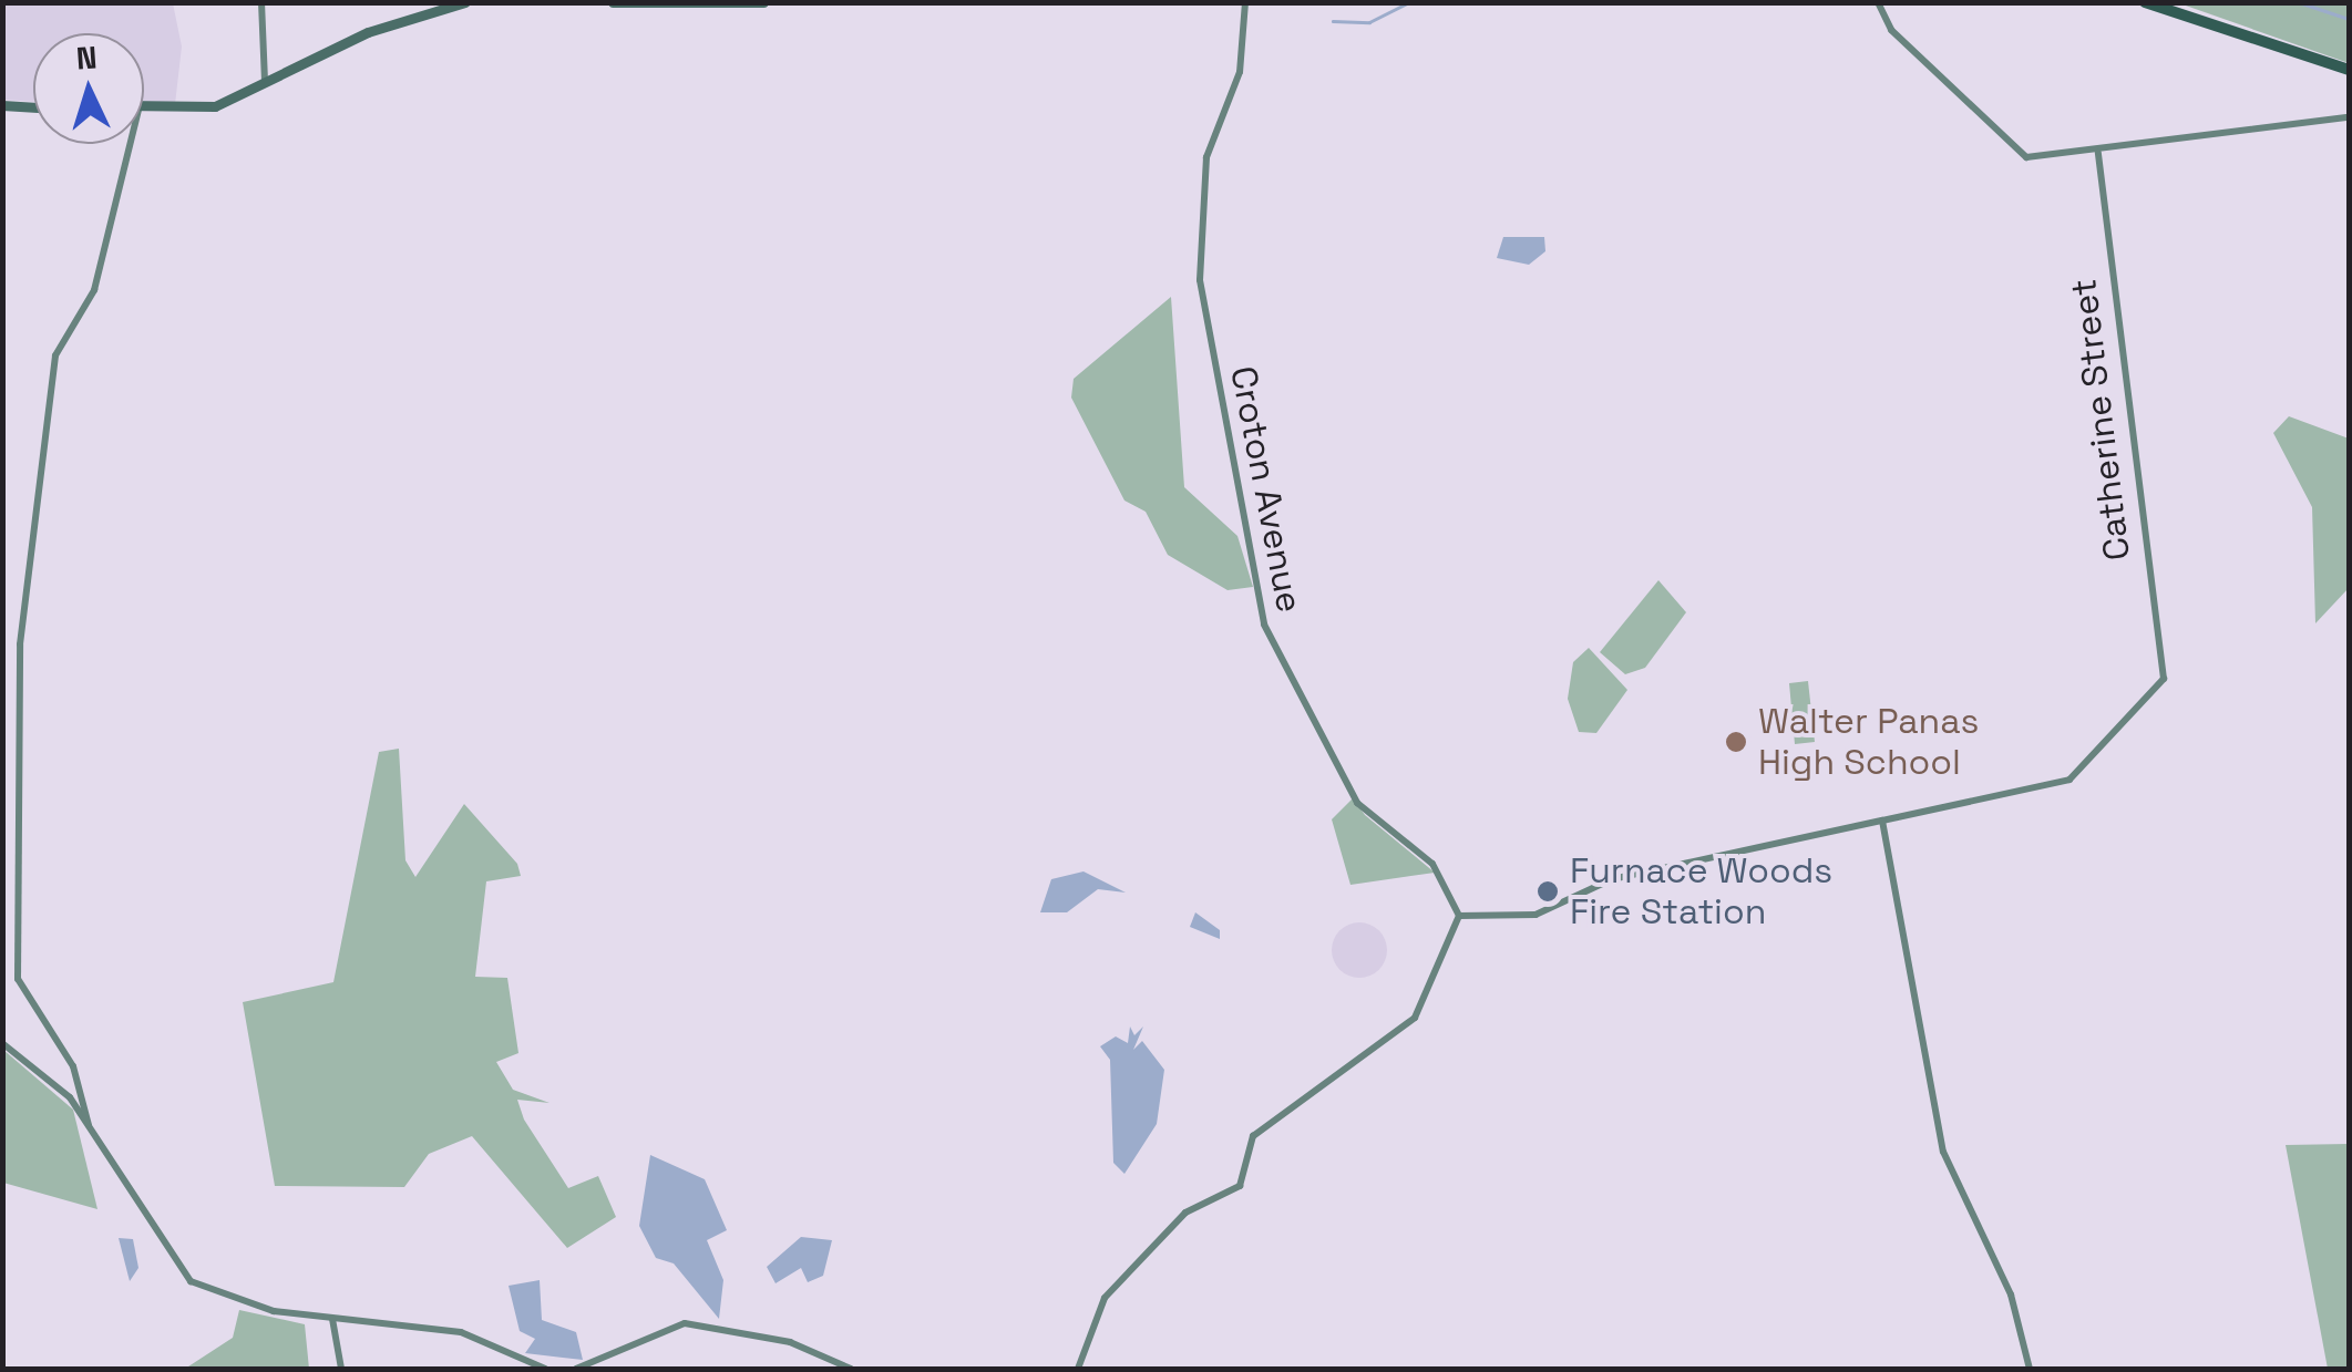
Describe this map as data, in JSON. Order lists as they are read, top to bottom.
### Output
{
  "streets": {
    "street": ["Catherine Street", "Croton Avenue"]
  },
  "places": ["Walter Panas High School", "Furnace Woods Fire Station"],
  "north": "top"
}
